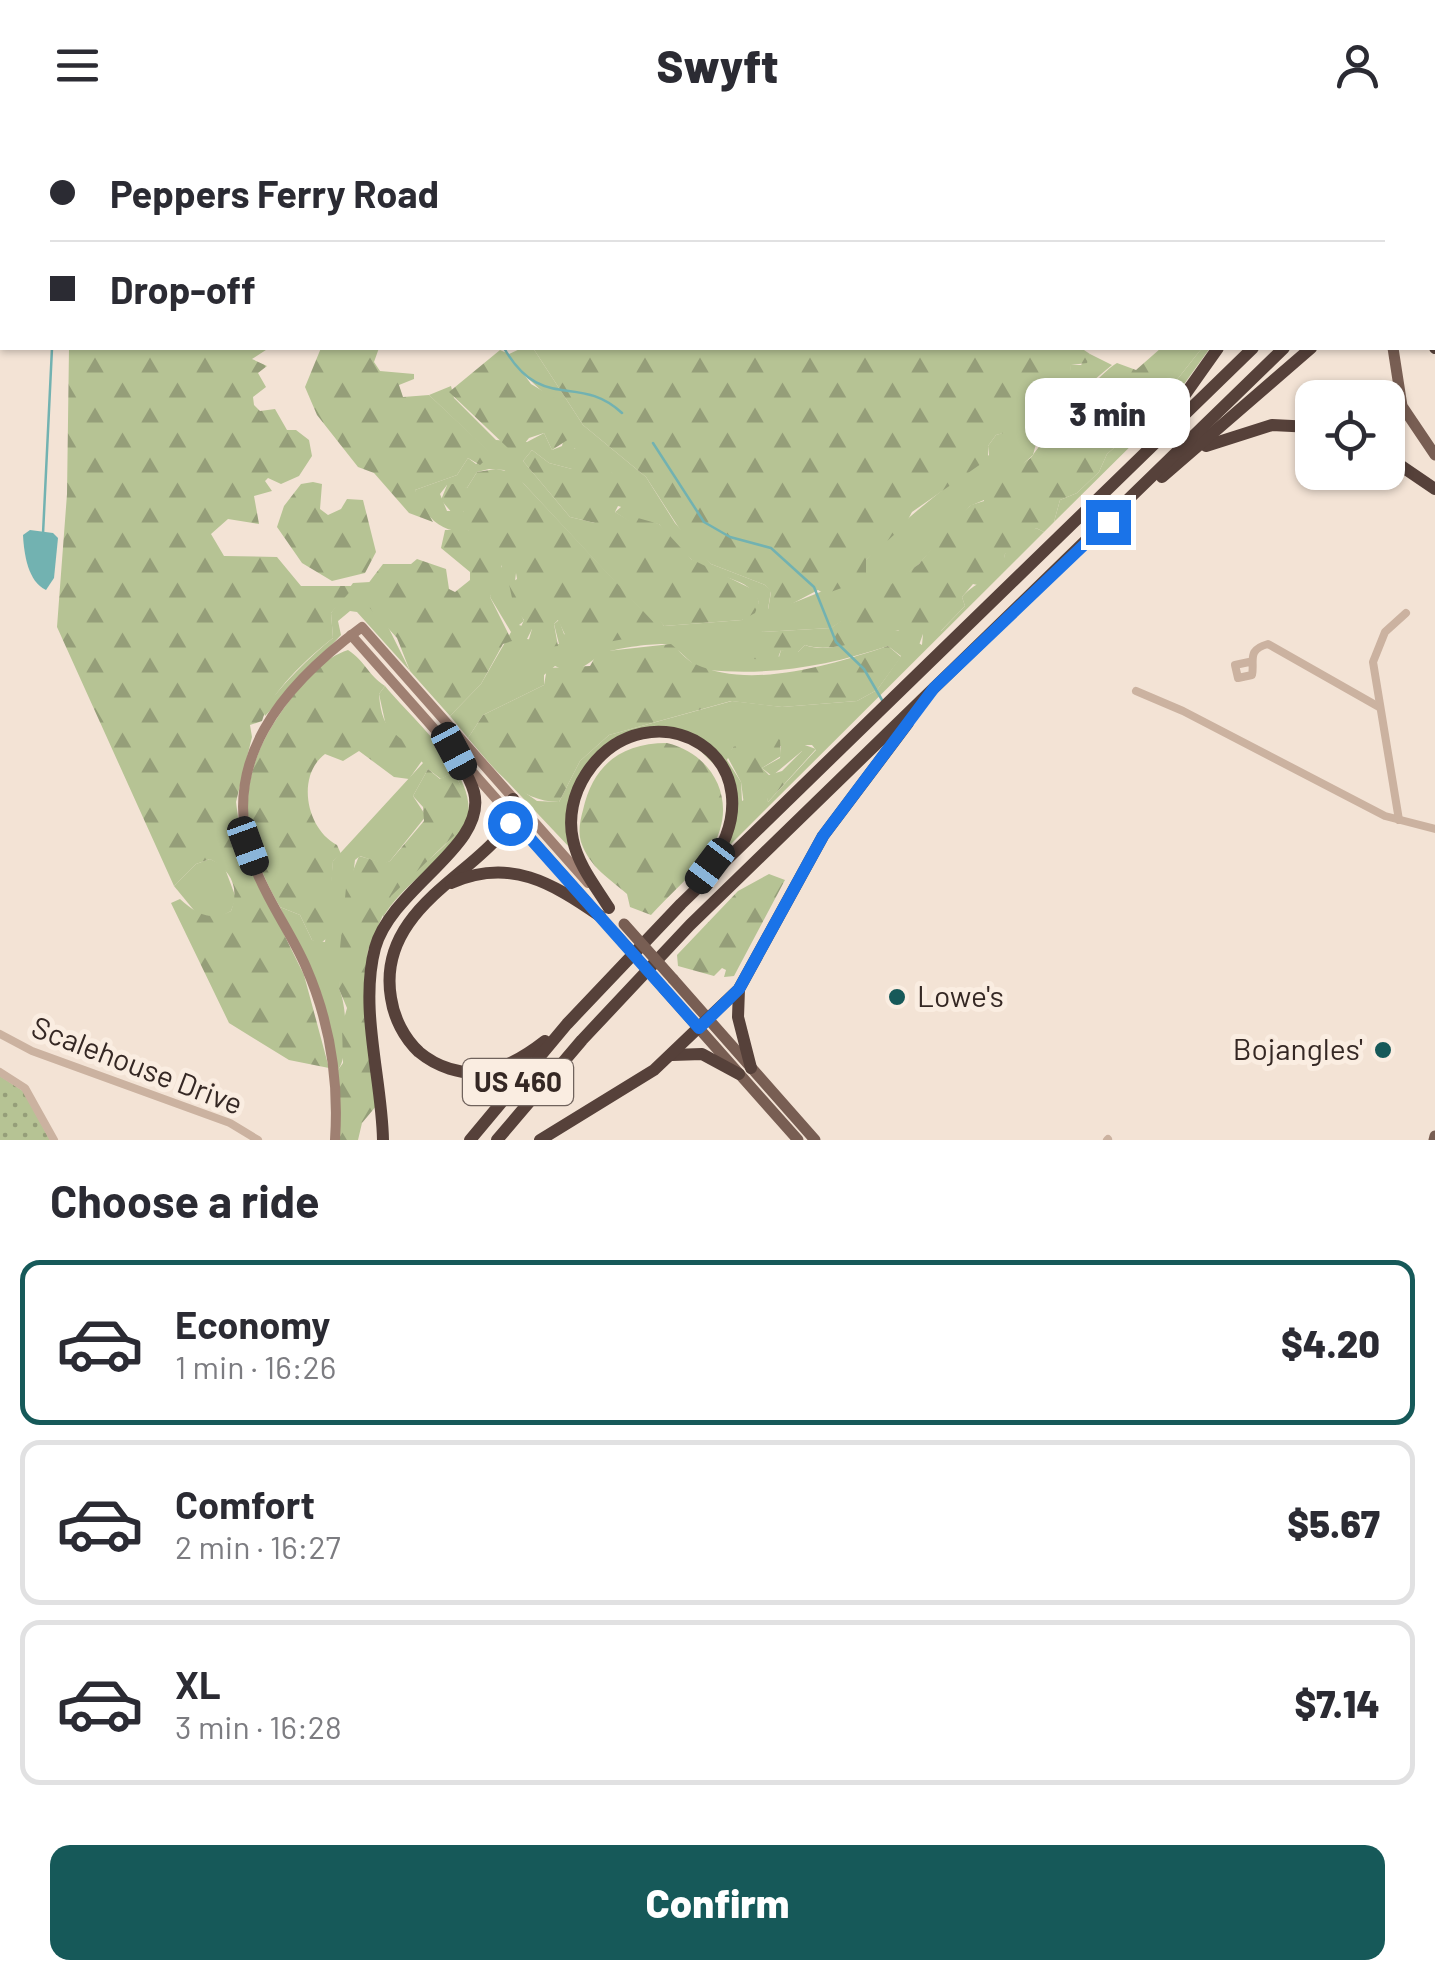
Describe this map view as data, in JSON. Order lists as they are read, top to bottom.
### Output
{
  "streets": {
    "highway": ["US 460"],
    "street": ["Scalehouse Drive"]
  },
  "places": ["Lowe's", "Bojangles'"],
  "page": {
    "header": "Swyft",
    "banner": ["Peppers Ferry Road", "Drop-off"],
    "bubble": "3 min",
    "heading": "Choose a ride",
    "list": [
      {
        "name": "Economy",
        "note": "1 min · 16:26",
        "value": "$4.20"
      },
      {
        "name": "Comfort",
        "note": "2 min · 16:27",
        "value": "$5.67"
      },
      {
        "name": "XL",
        "note": "3 min · 16:28",
        "value": "$7.14"
      }
    ],
    "buttons": "Confirm"
  }
}
